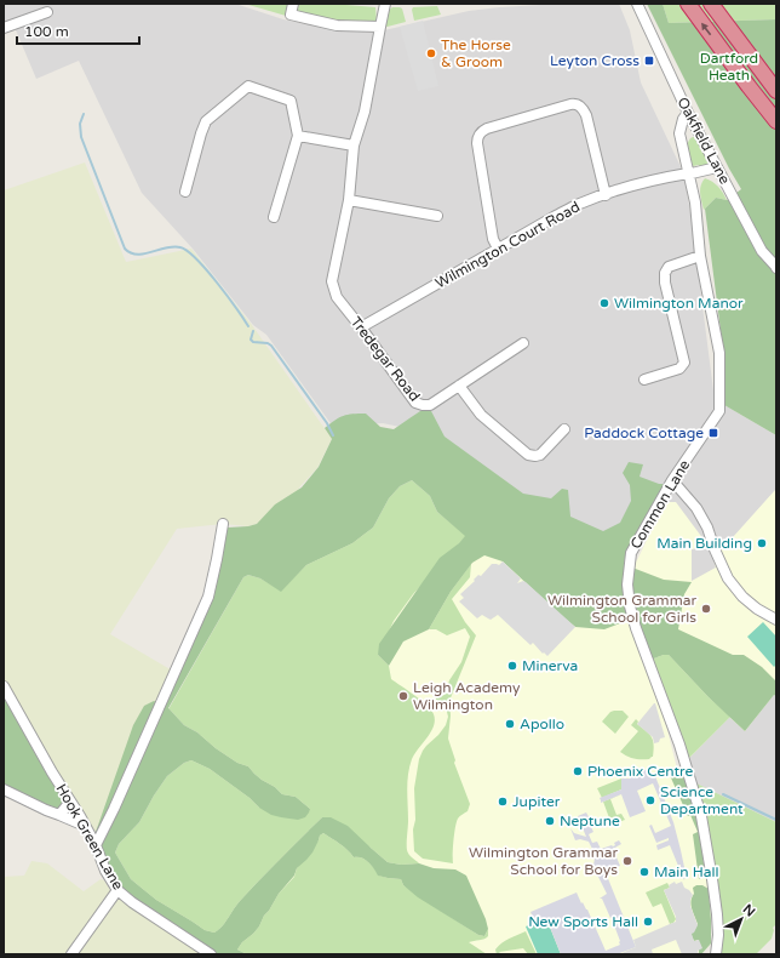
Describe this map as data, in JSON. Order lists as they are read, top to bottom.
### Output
{
  "streets": {
    "street": [
      "Oakfield Lane",
      "Wilmington Court Road",
      "Tredegar Road",
      "Common Lane",
      "Hook Green Lane"
    ]
  },
  "crossings": [
    ["Oakfield Lane", "Wilmington Court Road"],
    ["Oakfield Lane", "Common Lane"],
    ["Wilmington Court Road", "Tredegar Road"],
    ["Wilmington Court Road", "Common Lane"]
  ],
  "parks": ["Dartford Heath"],
  "places": {
    "other": [
      "The Horse & Groom",
      "Wilmington Manor",
      "Main Building",
      "Wilmington Grammar School for Girls",
      "Minerva",
      "Leigh Academy Wilmington",
      "Apollo",
      "Phoenix Centre",
      "Science Department",
      "Jupiter",
      "Neptune",
      "Wilmington Grammar School for Boys",
      "Main Hall",
      "New Sports Hall"
    ],
    "transit": ["Leyton Cross", "Paddock Cottage"]
  },
  "scale_bar": "100 m",
  "north": "top right"
}
